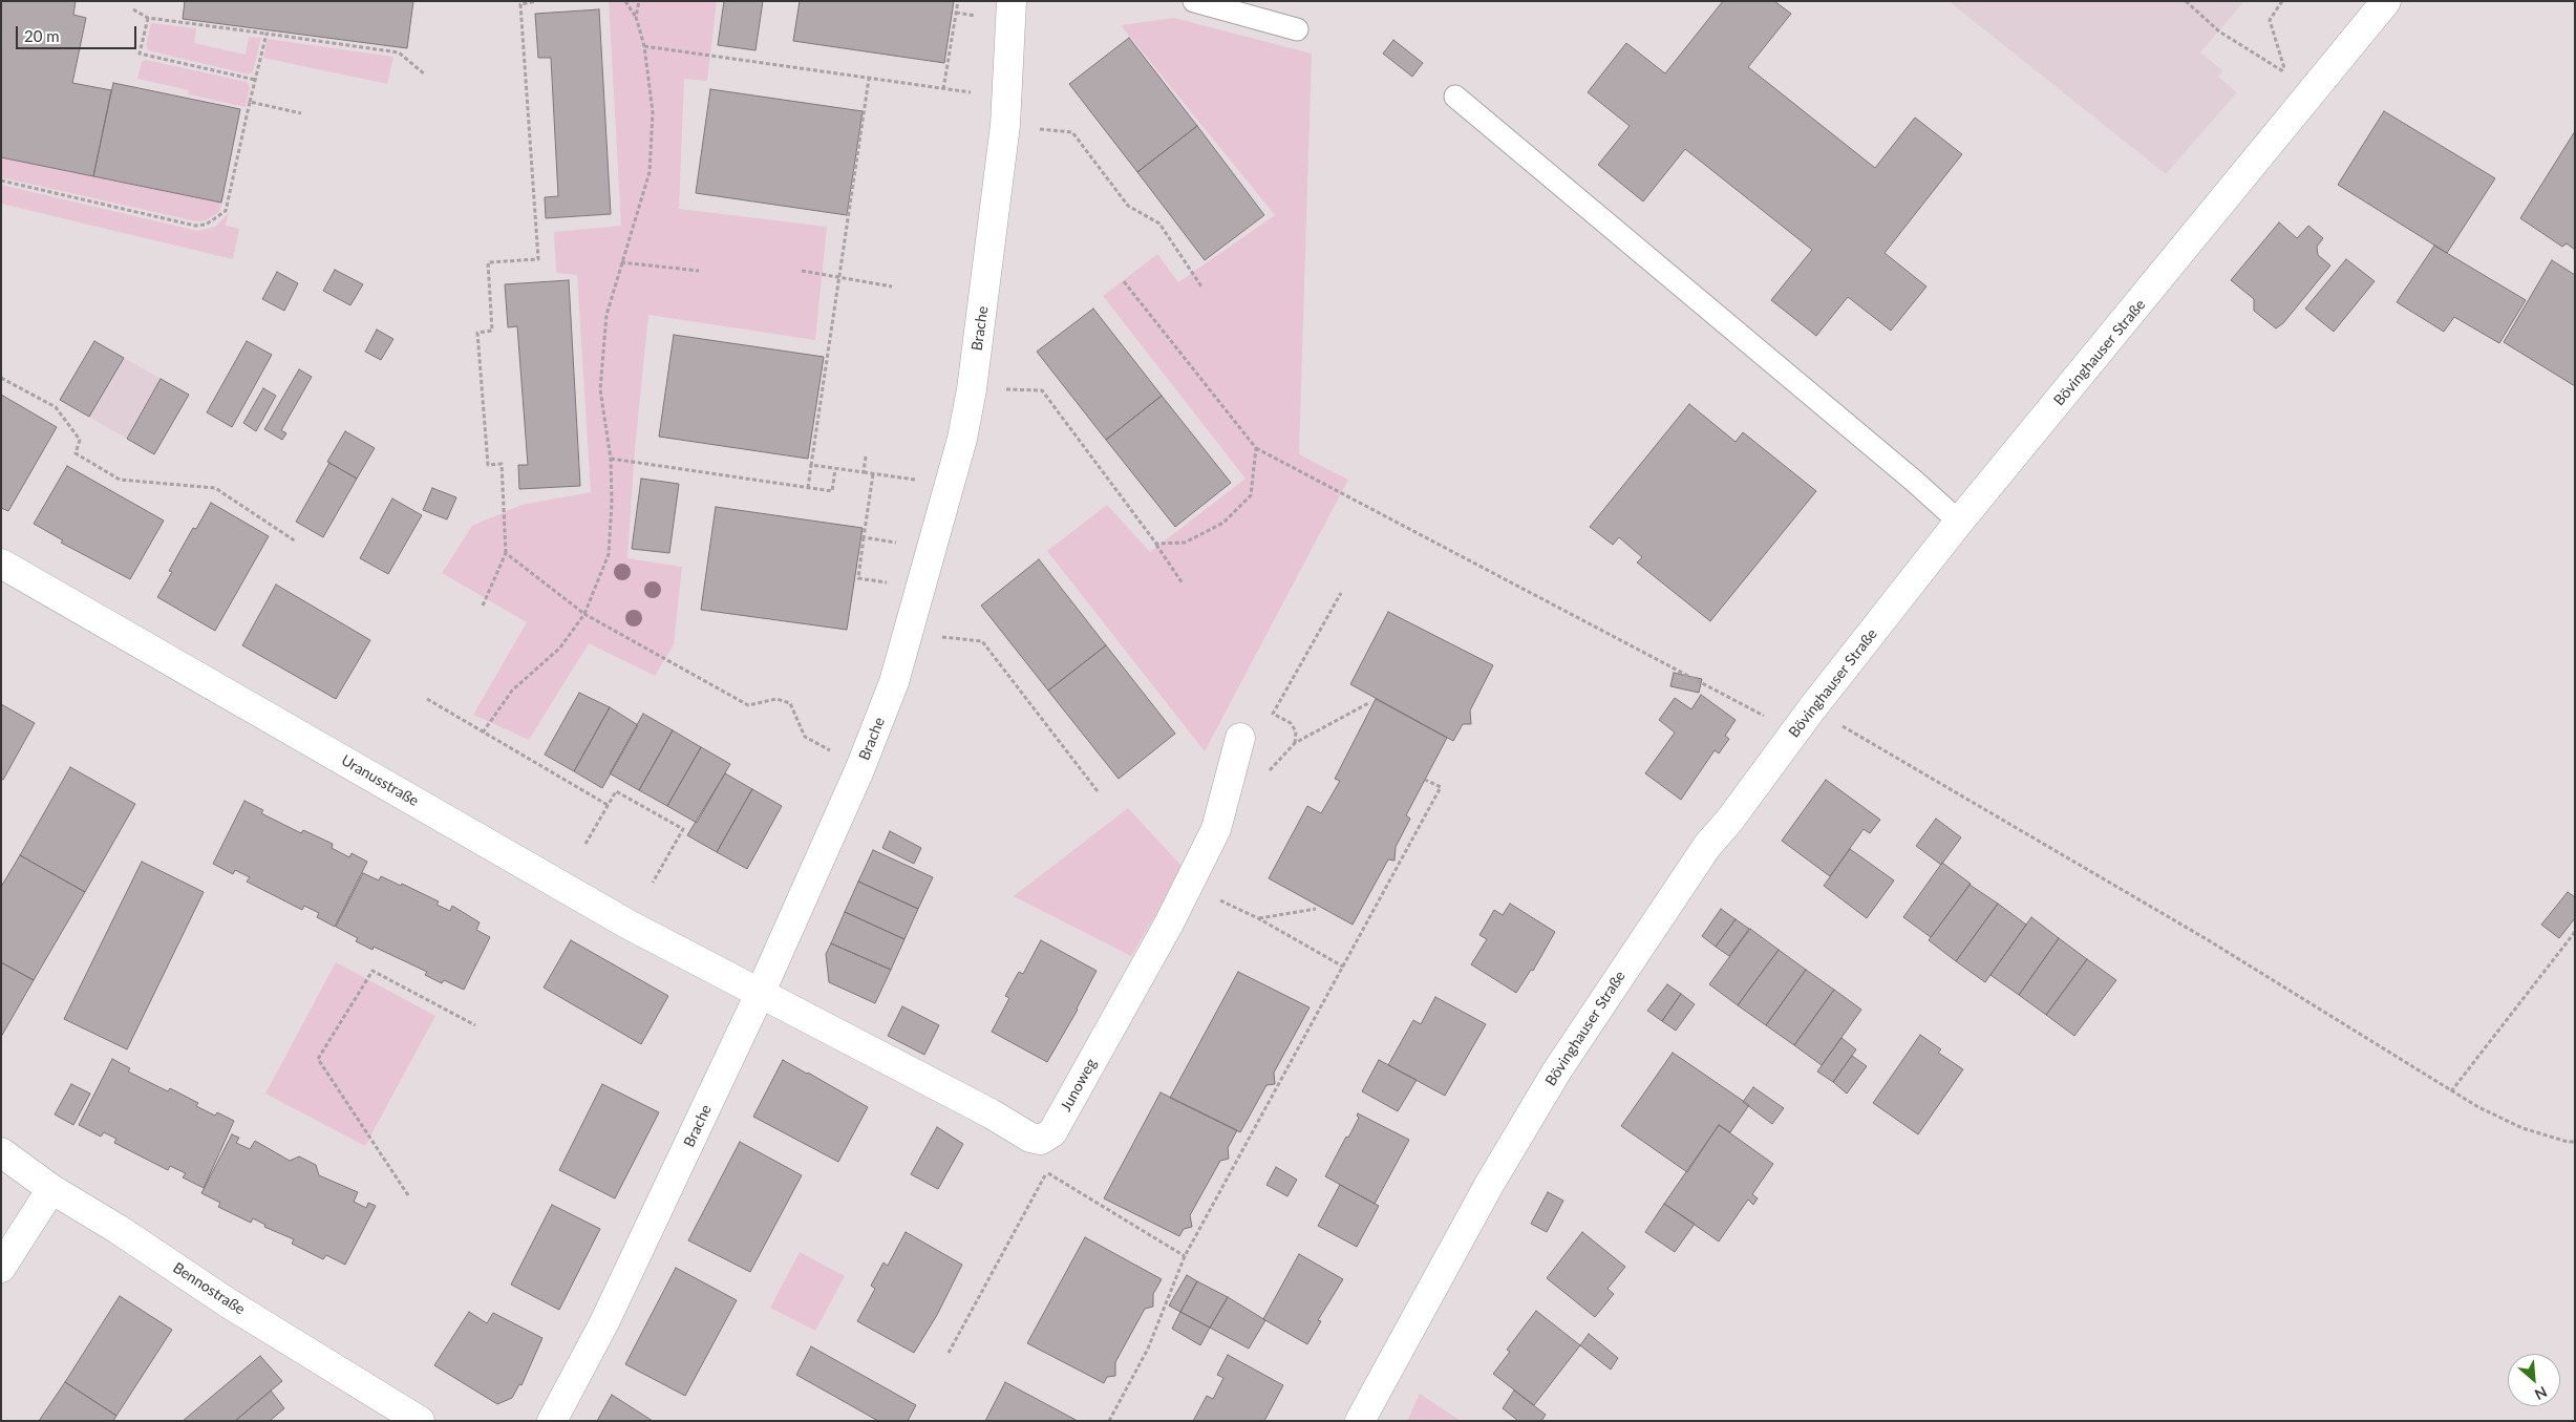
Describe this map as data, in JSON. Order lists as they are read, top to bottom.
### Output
{
  "streets": {
    "street": [
      "Brache",
      "Bövinghauser Straße",
      "Uranusstraße",
      "Junoweg",
      "Bennostraße"
    ]
  },
  "crossings": [
    ["Brache", "Uranusstraße"]
  ],
  "scale_bar": "20 m",
  "north": "bottom right"
}
